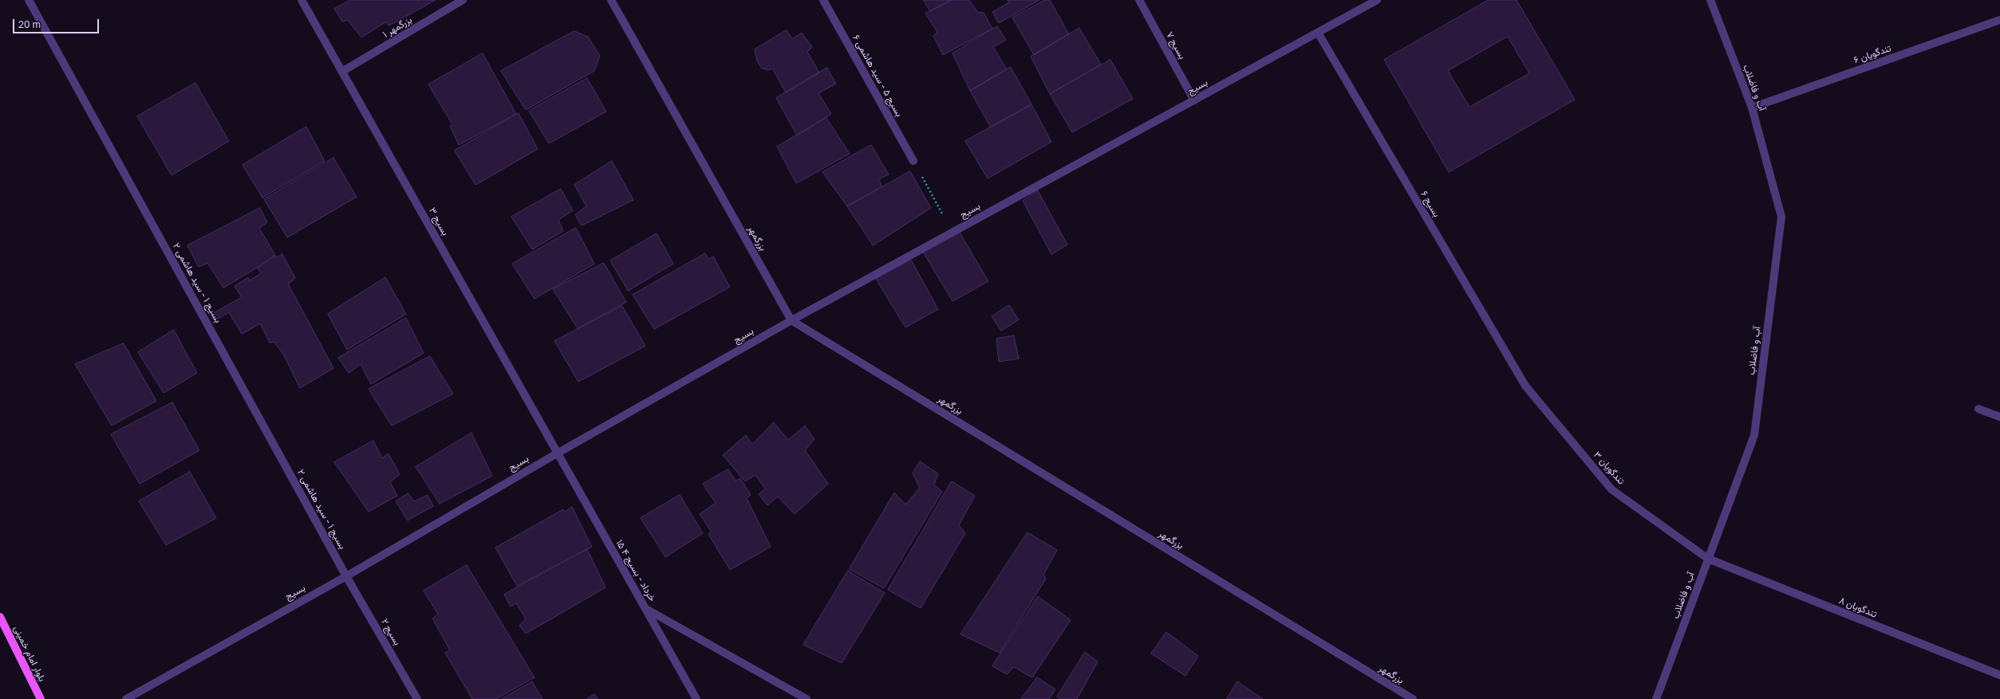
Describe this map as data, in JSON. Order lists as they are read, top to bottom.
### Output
{
  "streets": {
    "main road": ["بلوار امام خمینی"],
    "street": [
      "بزرگمهر ۱",
      "بسیج ۷",
      "تندگویان ۶",
      "بسیج ۵ - سید هاشمی ۶",
      "بسیج",
      "آب و فاضلاب",
      "بسیج ۶",
      "بسیج ۳",
      "بزرگمهر",
      "بسیج ۱ - سید هاشمی ۲",
      "تندگویان ۳",
      "۱۵ خرداد - بسیج ۴",
      "تندگویان ۸",
      "بسیج ۲"
    ]
  },
  "crossings": [
    ["بزرگمهر ۱", "بسیج ۳"],
    ["بسیج ۷", "بسیج"],
    ["تندگویان ۶", "آب و فاضلاب"],
    ["بسیج", "بسیج ۶"],
    ["بسیج", "بسیج ۳"],
    ["بسیج", "بزرگمهر"],
    ["بسیج", "بسیج ۱ - سید هاشمی ۲"],
    ["بسیج", "۱۵ خرداد - بسیج ۴"],
    ["بسیج", "بسیج ۲"],
    ["آب و فاضلاب", "تندگویان ۳"],
    ["آب و فاضلاب", "تندگویان ۸"],
    ["بسیج ۶", "تندگویان ۳"],
    ["بسیج ۳", "۱۵ خرداد - بسیج ۴"],
    ["بسیج ۱ - سید هاشمی ۲", "بسیج ۲"],
    ["تندگویان ۳", "تندگویان ۸"]
  ],
  "scale_bar": "20 m"
}
